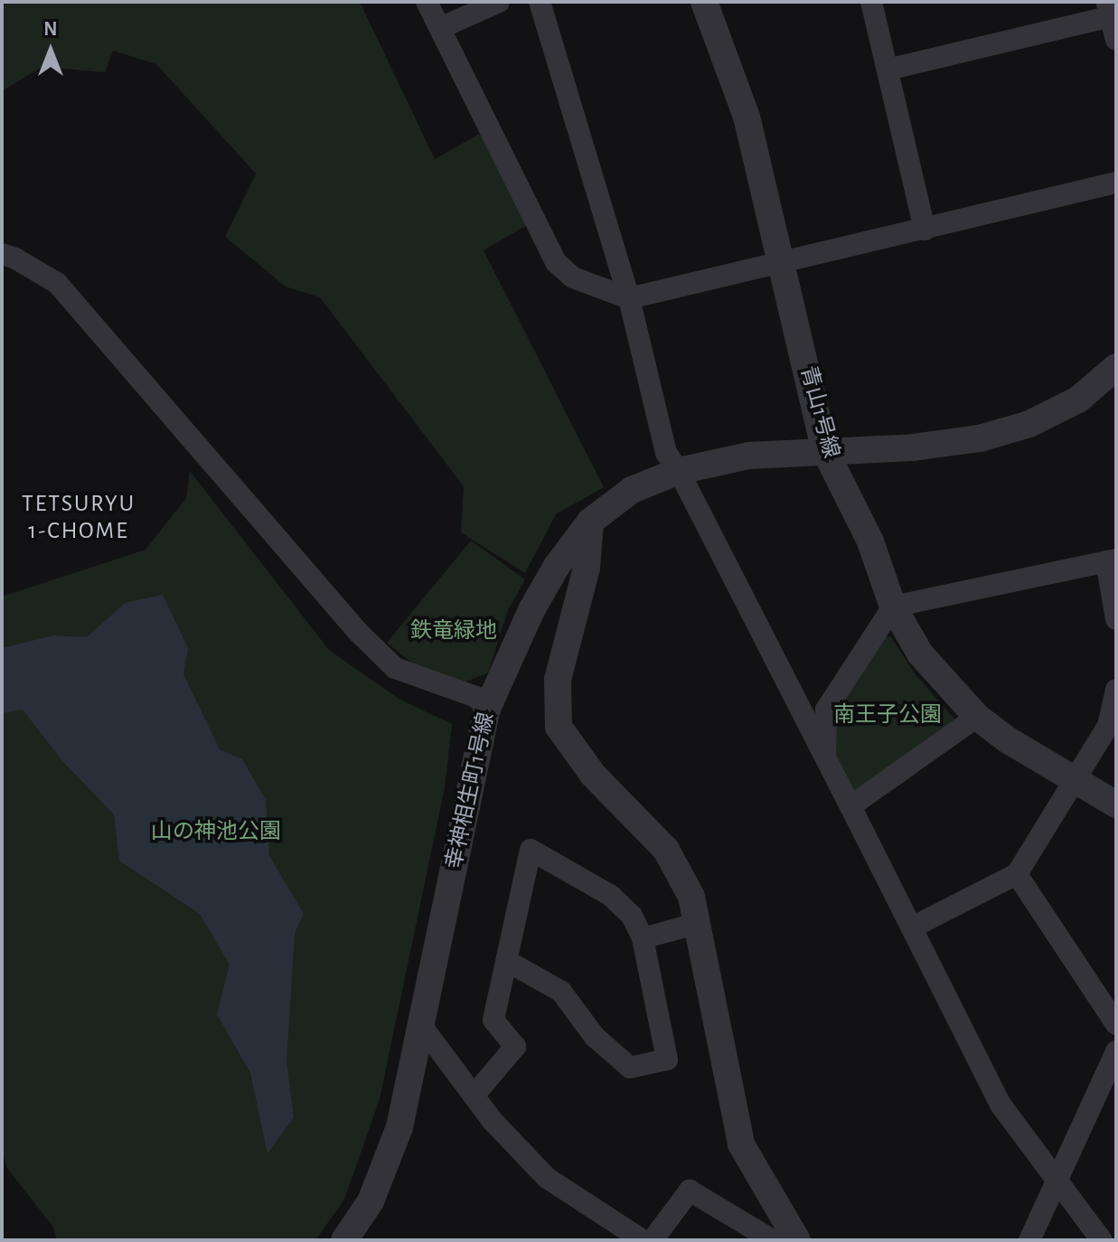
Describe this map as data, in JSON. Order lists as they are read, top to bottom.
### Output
{
  "streets": {
    "street": ["青山1号線", "幸神相生町1号線"]
  },
  "crossings": [
    ["青山1号線", "幸神相生町1号線"]
  ],
  "districts": ["TETSURYU 1-CHOME"],
  "parks": ["鉄竜緑地", "南王子公園", "山の神池公園"],
  "north": "top"
}
